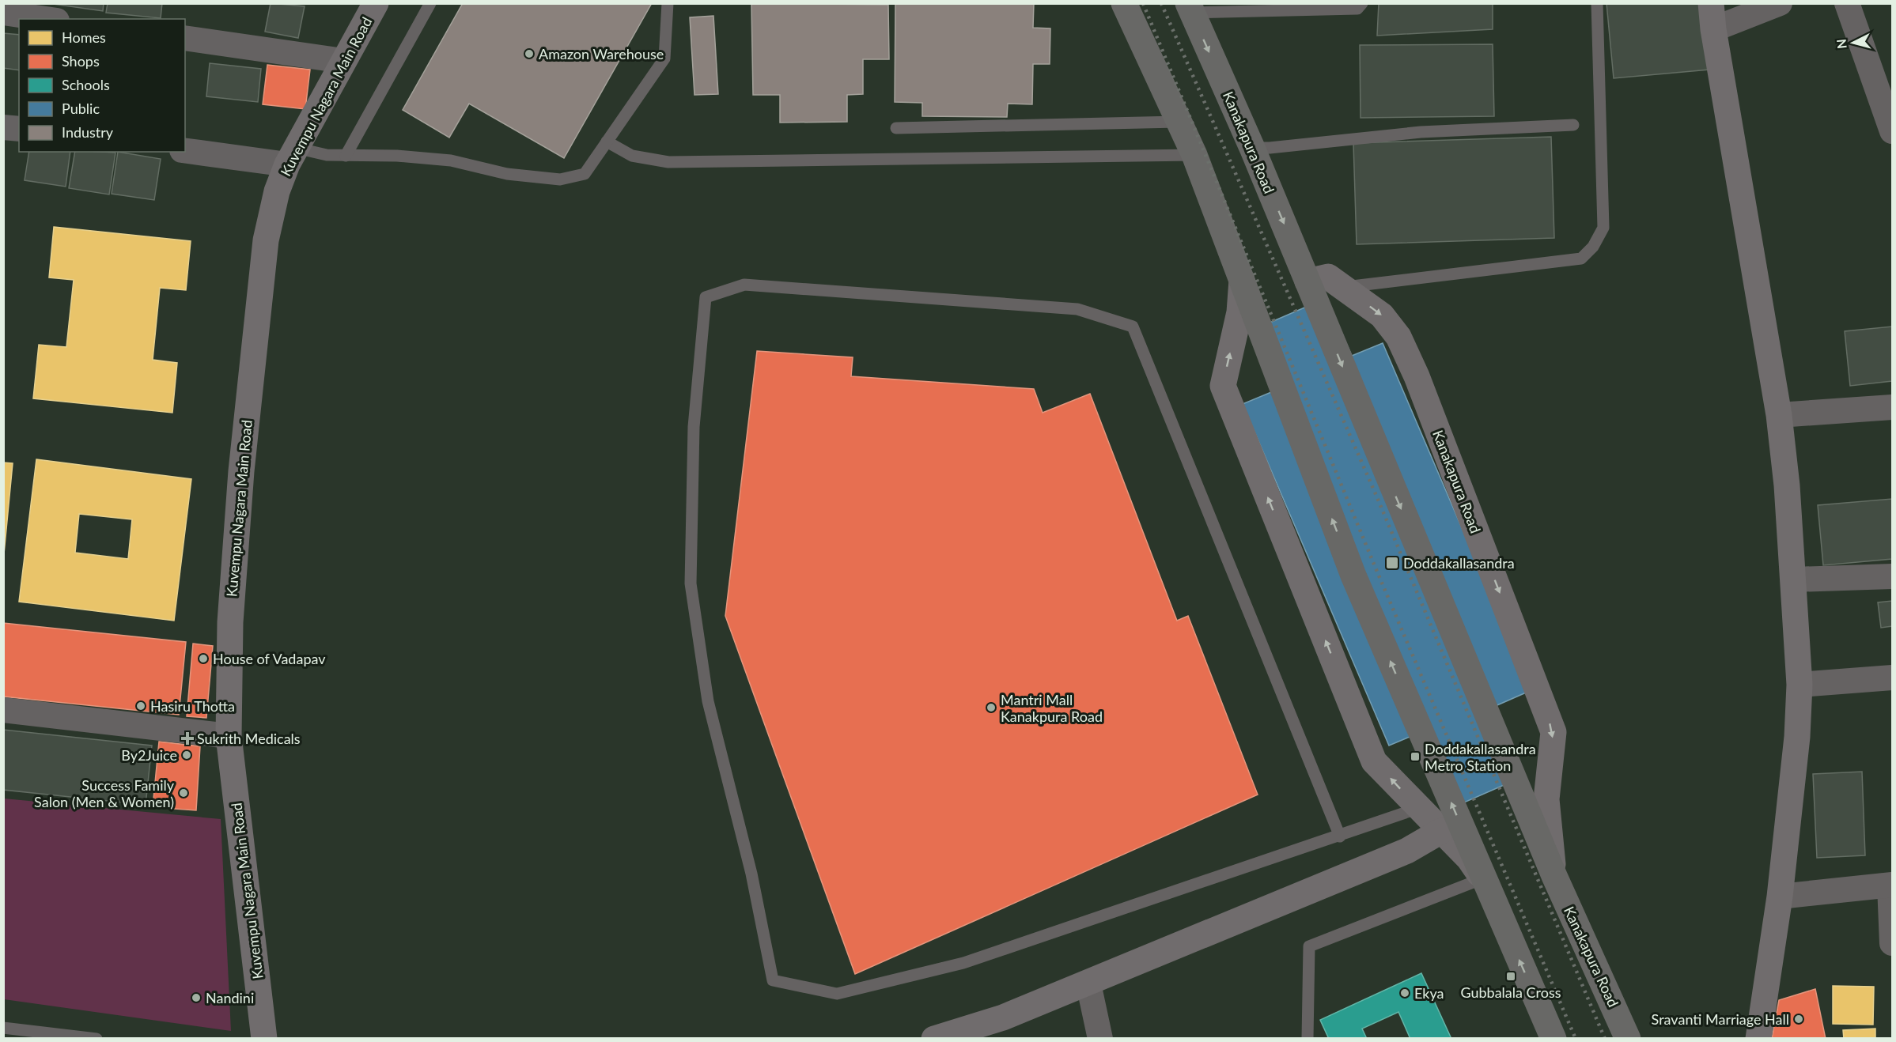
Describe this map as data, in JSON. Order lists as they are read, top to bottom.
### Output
{
  "streets": {
    "highway": ["Kanakapura Road"],
    "street": ["Kuvempu Nagara Main Road"]
  },
  "places": {
    "other": [
      "Amazon Warehouse",
      "House of Vadapav",
      "Hasiru Thotta",
      "Mantri Mall Kanakpura Road",
      "By2Juice",
      "Success Family Salon (Men & Women)",
      "Ekya",
      "Nandini",
      "Sravanti Marriage Hall"
    ],
    "transit": ["Doddakallasandra", "Doddakallasandra Metro Station", "Gubbalala Cross"],
    "health": ["Sukrith Medicals"]
  },
  "legend": [
    "Homes",
    "Shops",
    "Schools",
    "Public",
    "Industry"
  ],
  "north": "left"
}
